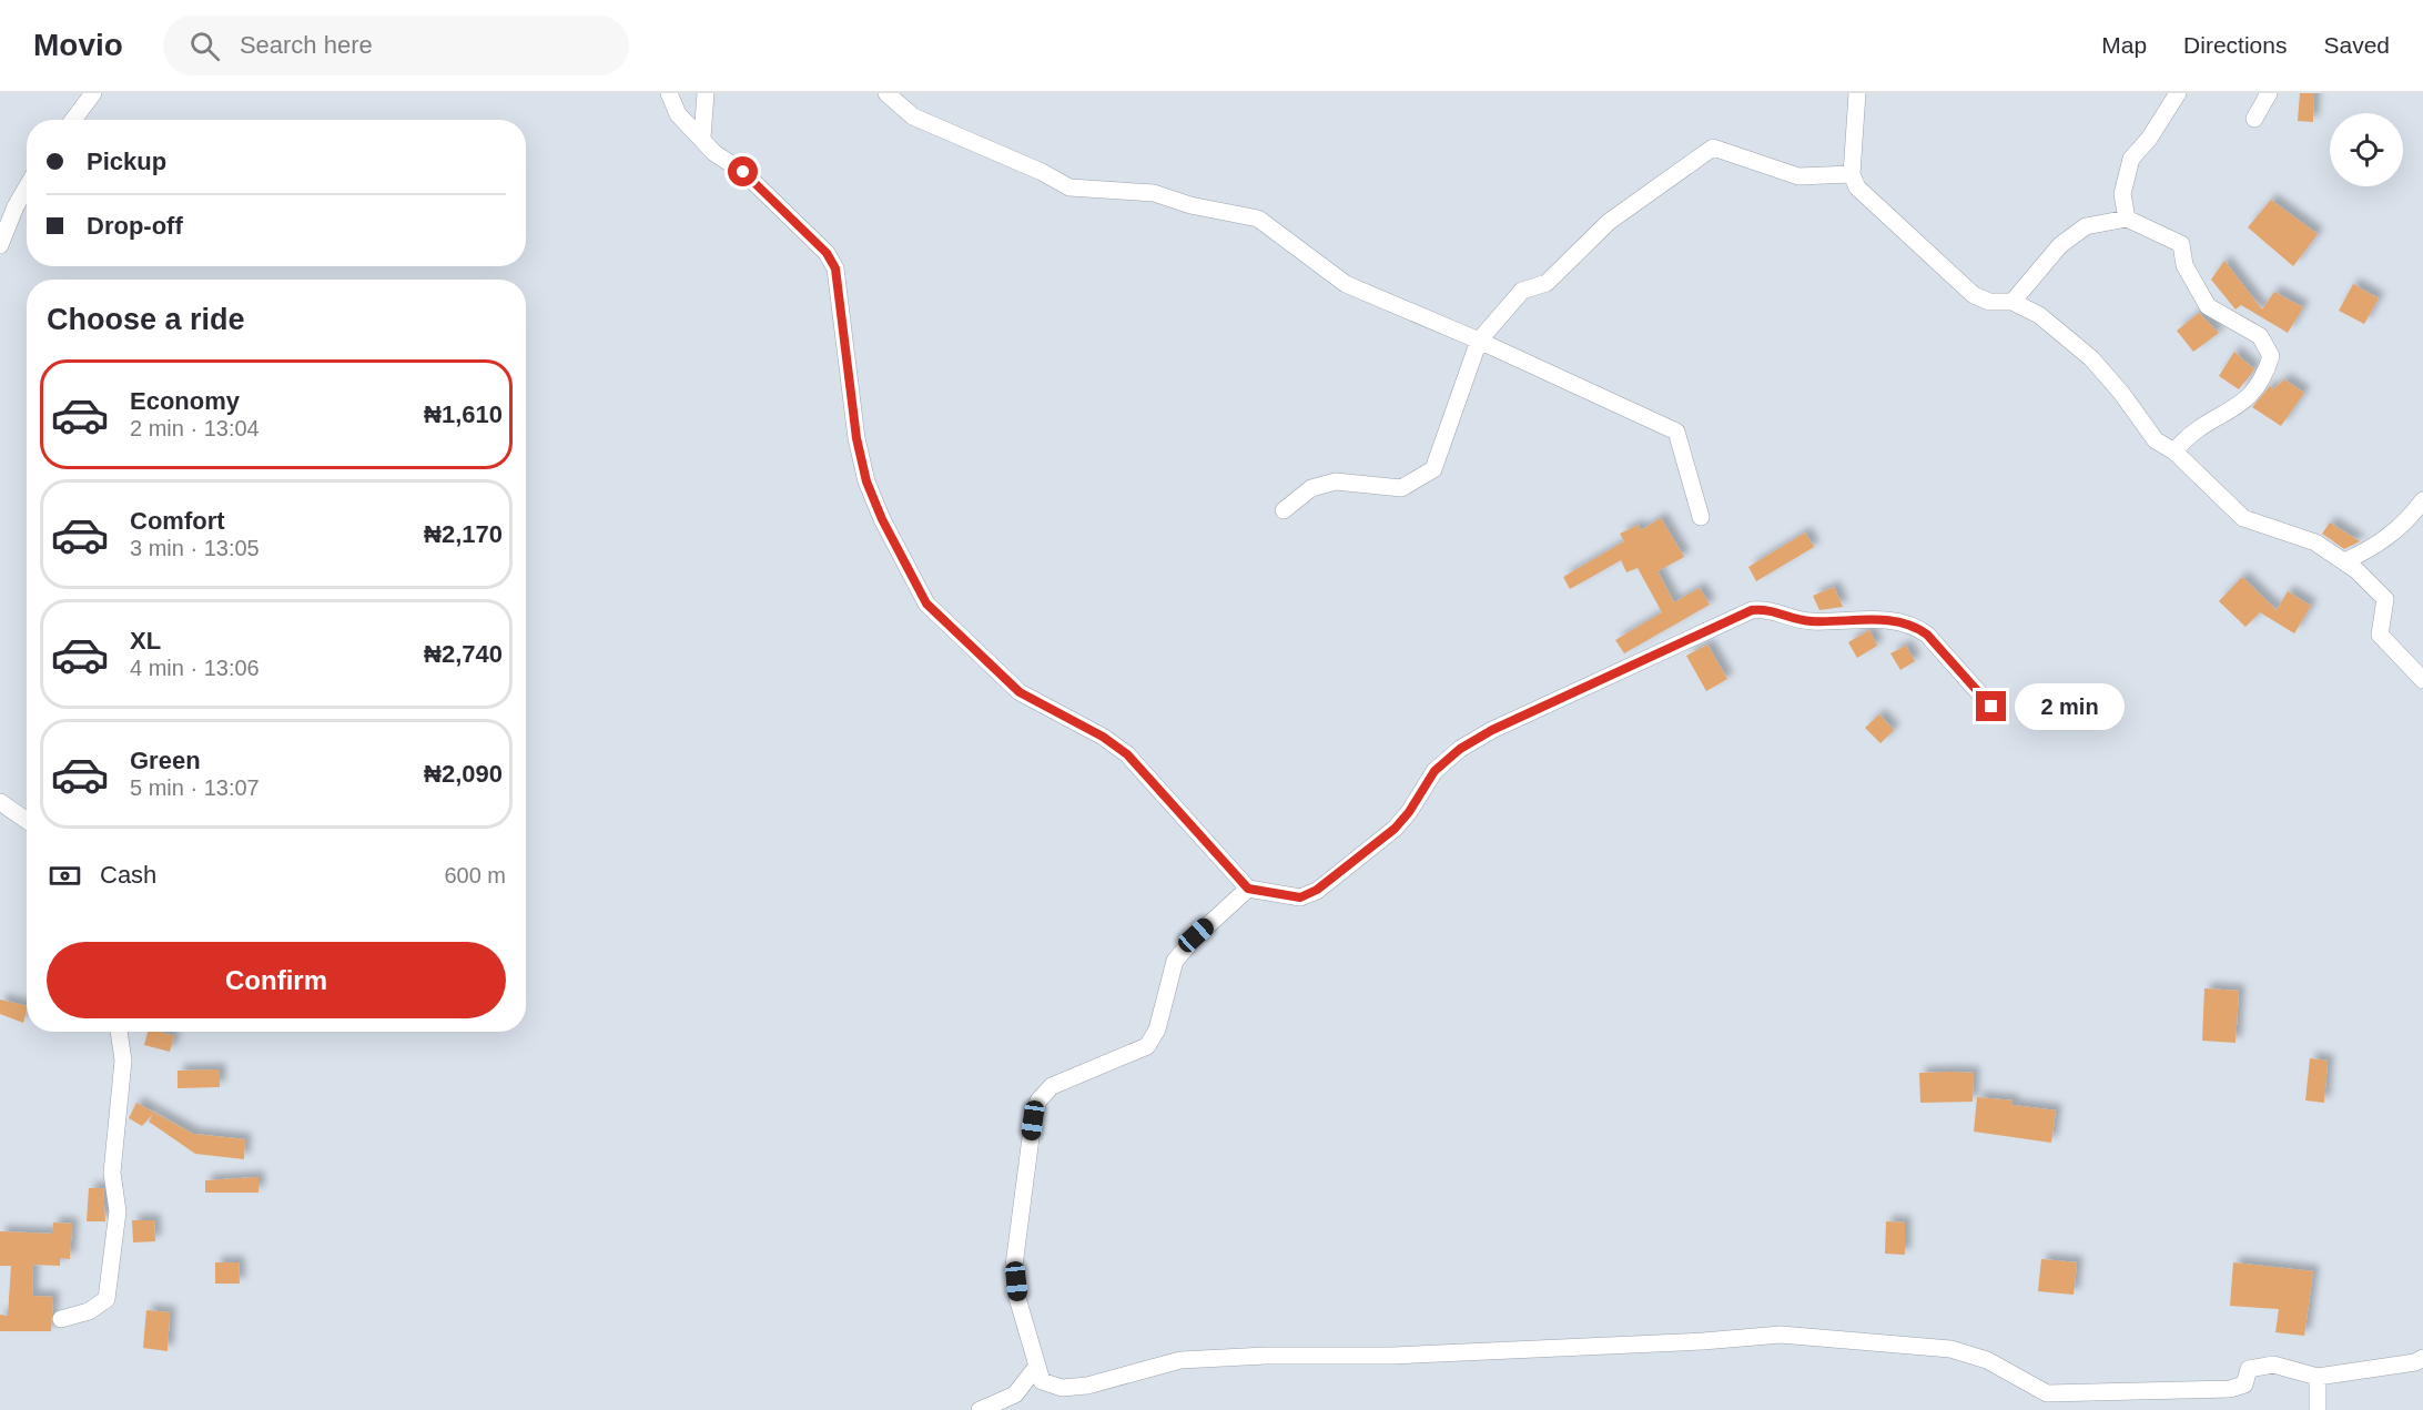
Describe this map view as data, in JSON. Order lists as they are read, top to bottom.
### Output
{
  "page": {
    "header": "Movio",
    "search": "Search here",
    "nav": ["Map", "Directions", "Saved"],
    "banner": ["Pickup", "Drop-off"],
    "heading": "Choose a ride",
    "list": [
      {
        "name": "Economy",
        "note": "2 min · 13:04",
        "value": "₦1,610"
      },
      {
        "name": "Comfort",
        "note": "3 min · 13:05",
        "value": "₦2,170"
      },
      {
        "name": "XL",
        "note": "4 min · 13:06",
        "value": "₦2,740"
      },
      {
        "name": "Green",
        "note": "5 min · 13:07",
        "value": "₦2,090"
      }
    ],
    "bubble": "2 min",
    "pay": ["Cash", "600 m"],
    "buttons": "Confirm"
  }
}
